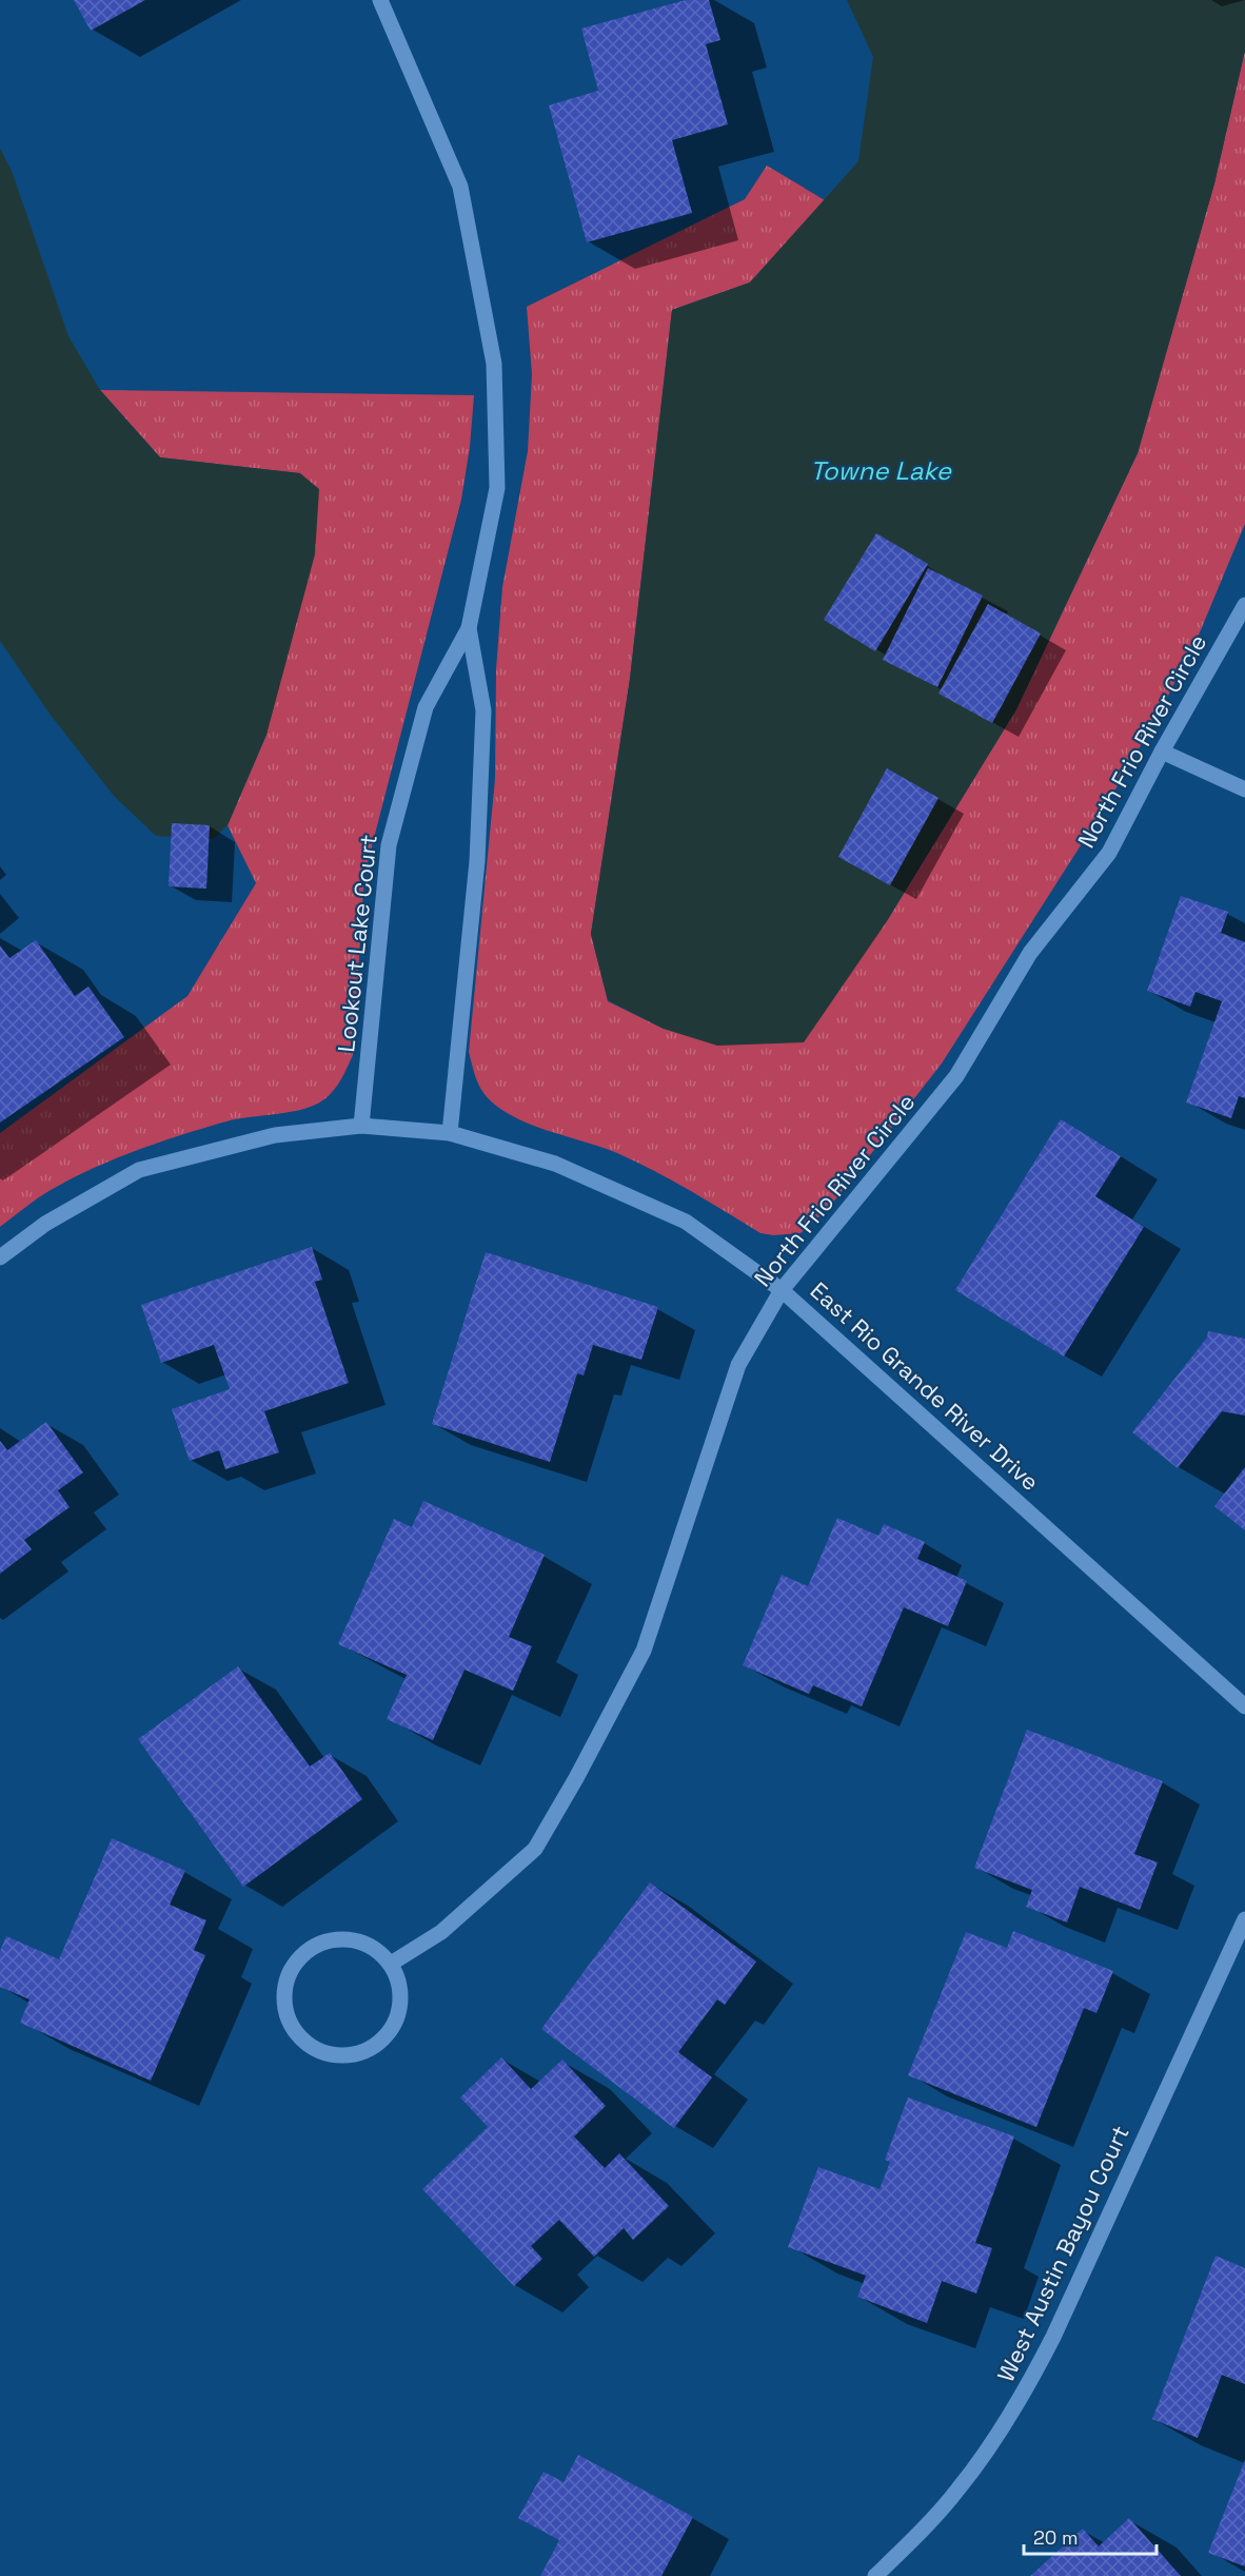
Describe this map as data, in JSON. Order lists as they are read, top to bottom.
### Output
{
  "streets": {
    "street": [
      "North Frio River Circle",
      "Lookout Lake Court",
      "East Rio Grande River Drive",
      "West Austin Bayou Court"
    ]
  },
  "crossings": [
    ["North Frio River Circle", "East Rio Grande River Drive"],
    ["Lookout Lake Court", "East Rio Grande River Drive"]
  ],
  "water": ["Towne Lake"],
  "scale_bar": "20 m"
}
